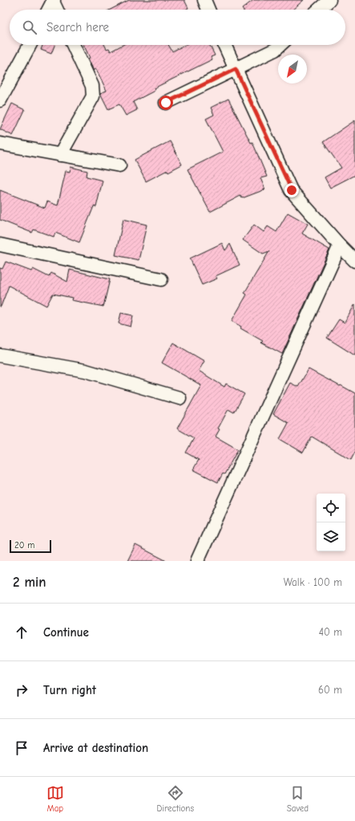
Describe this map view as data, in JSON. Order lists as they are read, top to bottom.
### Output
{
  "scale_bar": "20 m",
  "north": "bottom left",
  "page": {
    "search": "Search here",
    "scale": "20 m",
    "heading": ["2 min", "Walk · 100 m"],
    "list": [
      ["Continue", "40 m"],
      ["Turn right", "60 m"],
      "Arrive at destination"
    ],
    "nav": ["Map", "Directions", "Saved"]
  }
}
